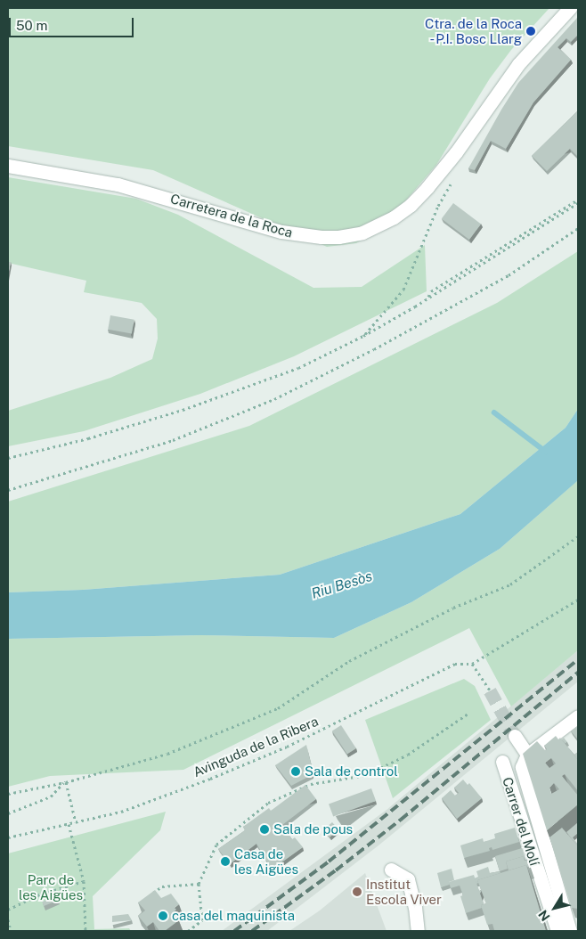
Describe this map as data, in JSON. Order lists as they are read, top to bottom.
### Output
{
  "streets": {
    "street": ["Carretera de la Roca", "Carrer del Molí"],
    "path": ["Avinguda de la Ribera"]
  },
  "water": ["Riu Besòs"],
  "parks": ["Parc de les Aigües"],
  "places": [
    "Ctra. de la Roca - P.I. Bosc Llarg",
    "Sala de control",
    "Sala de pous",
    "Casa de les Aigües",
    "Institut Escola Viver",
    "casa del maquinista"
  ],
  "scale_bar": "50 m",
  "north": "bottom left"
}
